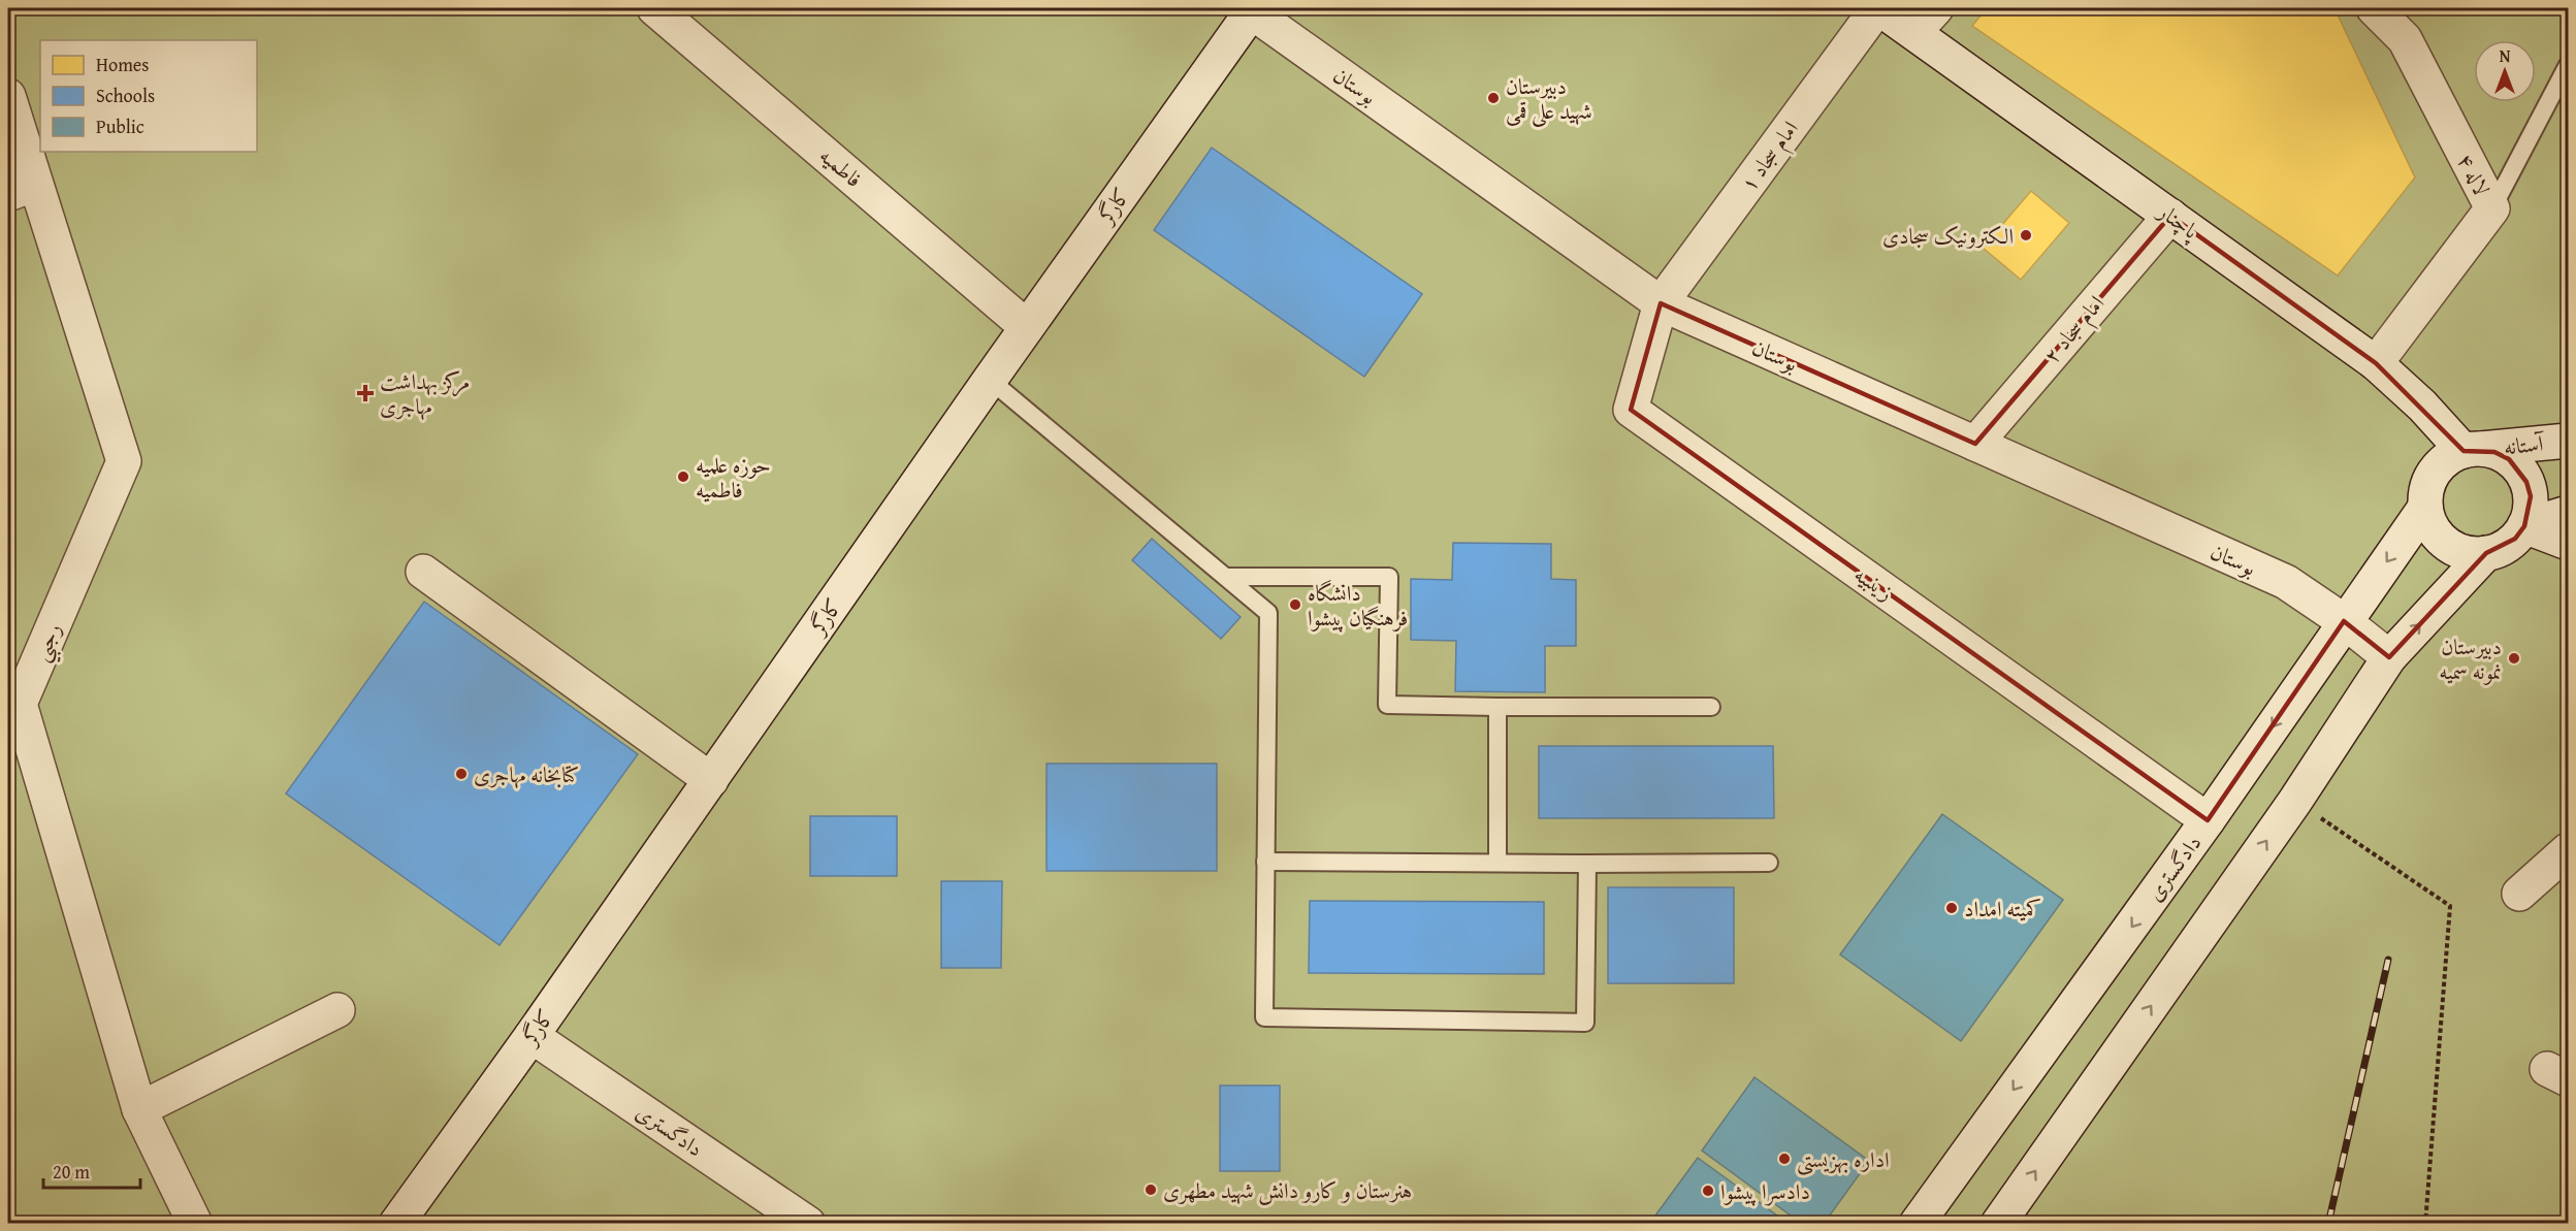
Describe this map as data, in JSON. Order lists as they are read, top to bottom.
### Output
{
  "streets": {
    "street": [
      "بوستان",
      "امام سجاد ۱",
      "فاطميه",
      "لاله ۴",
      "کارگر",
      "پاچنار",
      "امام سجاد ۲",
      "آستانه",
      "زينبيه",
      "رجبي",
      "دادگستری"
    ]
  },
  "crossings": [
    ["بوستان", "امام سجاد ۱"],
    ["بوستان", "کارگر"],
    ["بوستان", "امام سجاد ۲"],
    ["بوستان", "زينبيه"],
    ["بوستان", "دادگستری"],
    ["امام سجاد ۱", "پاچنار"],
    ["امام سجاد ۱", "زينبيه"],
    ["فاطميه", "کارگر"],
    ["لاله ۴", "پاچنار"],
    ["کارگر", "دادگستری"],
    ["پاچنار", "امام سجاد ۲"],
    ["پاچنار", "آستانه"],
    ["پاچنار", "دادگستری"],
    ["آستانه", "دادگستری"],
    ["زينبيه", "دادگستری"]
  ],
  "places": {
    "other": [
      "دبیرستان شهید علی قمی",
      "الکترونیک سجادی",
      "حوزه علمیه فاطمیه",
      "دانشگاه فرهنگیان پیشوا",
      "دبیرستان نمونه سمیه",
      "کتابخانه مهاجری",
      "کمیته امداد",
      "اداره بهزیستی",
      "هنرستان و کارو دانش شهید مطهری",
      "دادسرا پیشوا"
    ],
    "health": ["مرکز بهداشت مهاجری"]
  },
  "legend": ["Homes", "Schools", "Public"],
  "scale_bar": "20 m",
  "north": "top"
}
